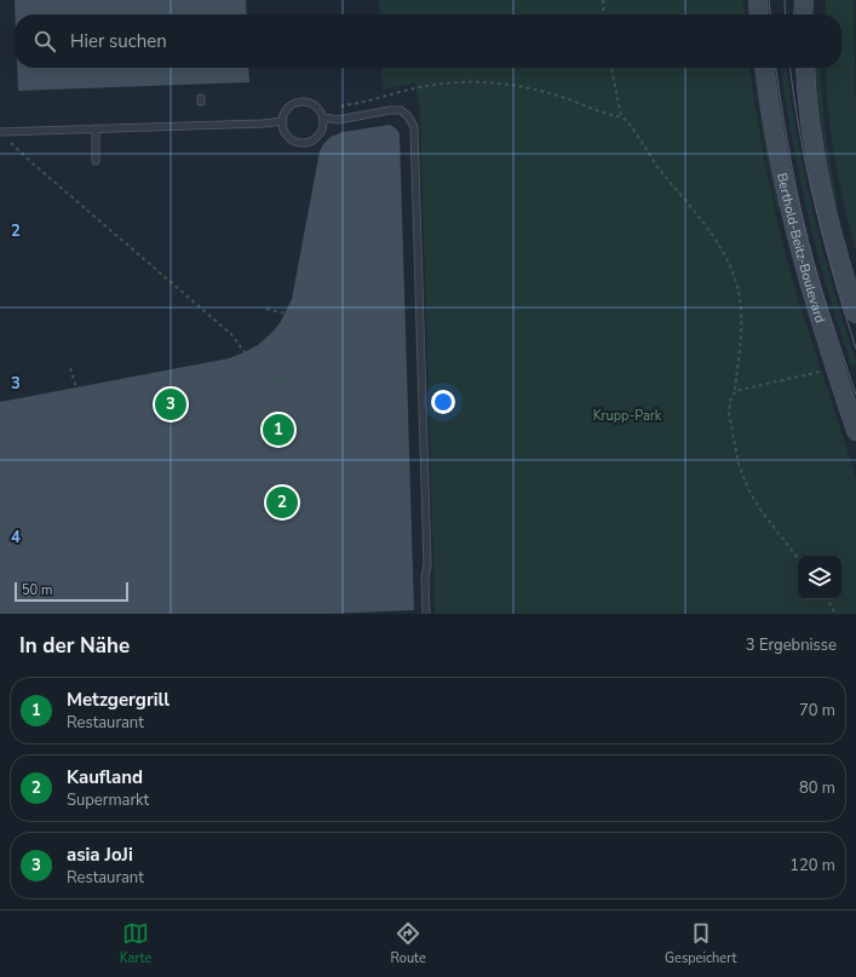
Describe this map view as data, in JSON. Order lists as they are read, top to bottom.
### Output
{
  "streets": {
    "main road": ["Berthold-Beitz-Boulevard"]
  },
  "parks": ["Krupp-Park"],
  "scale_bar": "50 m",
  "page": {
    "search": "Hier suchen",
    "pins": ["3", "1", "2"],
    "scale": "50 m",
    "heading": ["In der Nähe", "3 Ergebnisse"],
    "list": [
      {
        "mark": "1",
        "name": "Metzgergrill",
        "note": "Restaurant",
        "value": "70 m"
      },
      {
        "mark": "2",
        "name": "Kaufland",
        "note": "Supermarkt",
        "value": "80 m"
      },
      {
        "mark": "3",
        "name": "asia JoJi",
        "note": "Restaurant",
        "value": "120 m"
      }
    ],
    "nav": ["Karte", "Route", "Gespeichert"]
  },
  "grid": {
    "rows": ["2", "3", "4"]
  }
}
